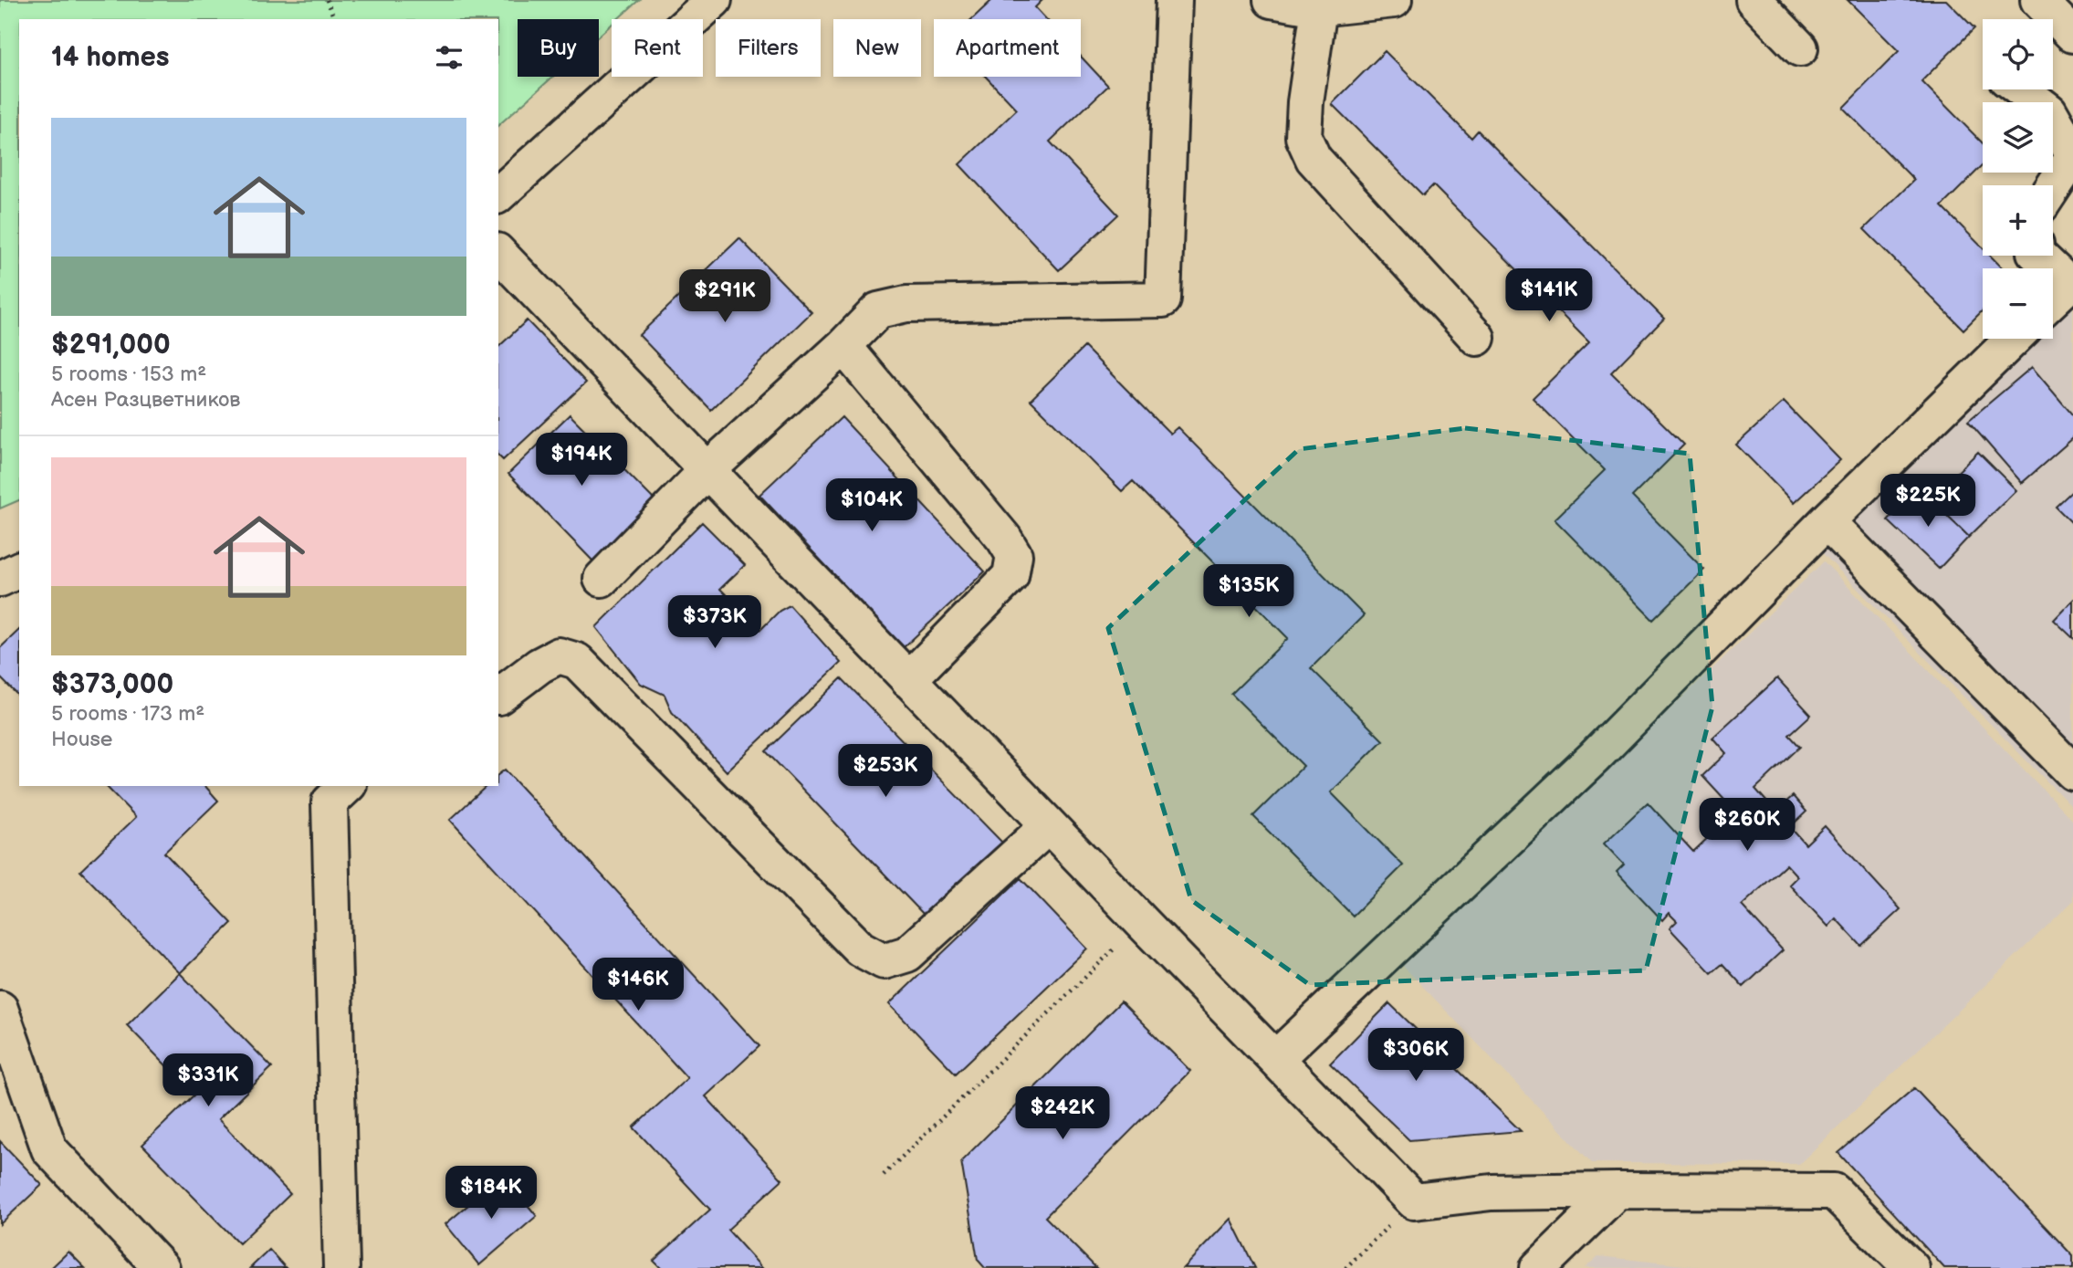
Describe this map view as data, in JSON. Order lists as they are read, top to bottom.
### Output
{
  "page": {
    "map_buttons": ["+", "−"],
    "chip": [
      "Buy",
      "Rent",
      "Filters",
      "New",
      "Apartment"
    ],
    "heading": "14 homes",
    "list": [
      {
        "name": "$291,000",
        "note": "5 rooms · 153 m² · Асен Разцветников"
      },
      {
        "name": "$373,000",
        "note": "5 rooms · 173 m² · House"
      }
    ],
    "price": [
      "$141K",
      "$291K",
      "$194K",
      "$225K",
      "$104K",
      "$135K",
      "$373K",
      "$253K",
      "$260K",
      "$146K",
      "$306K",
      "$331K",
      "$242K",
      "$184K"
    ]
  }
}
